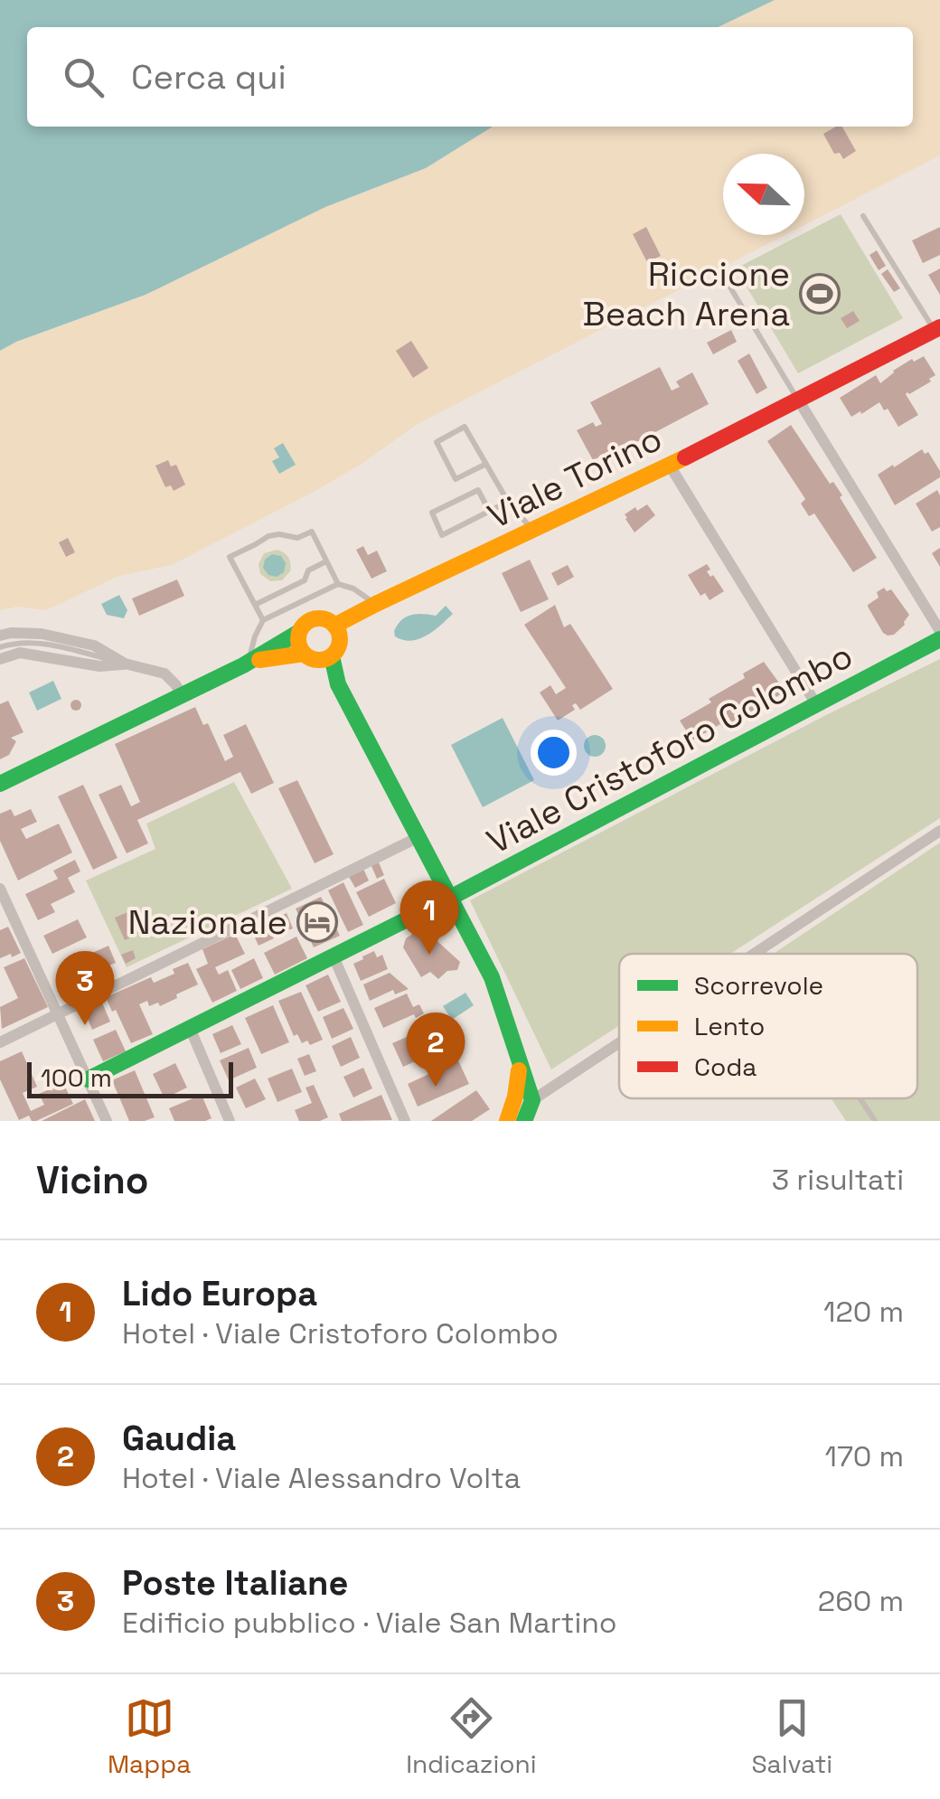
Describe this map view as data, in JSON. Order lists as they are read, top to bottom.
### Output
{
  "streets": {
    "street": ["Viale Torino", "Viale Cristoforo Colombo"]
  },
  "places": {
    "sports": ["Riccione Beach Arena"],
    "hotel": ["Nazionale"]
  },
  "legend": ["Scorrevole", "Lento", "Coda"],
  "scale_bar": "100 m",
  "north": "left",
  "page": {
    "search": "Cerca qui",
    "pins": ["1", "3", "2"],
    "scale": "100 m",
    "heading": ["Vicino", "3 risultati"],
    "list": [
      {
        "mark": "1",
        "name": "Lido Europa",
        "note": "Hotel · Viale Cristoforo Colombo",
        "value": "120 m"
      },
      {
        "mark": "2",
        "name": "Gaudia",
        "note": "Hotel · Viale Alessandro Volta",
        "value": "170 m"
      },
      {
        "mark": "3",
        "name": "Poste Italiane",
        "note": "Edificio pubblico · Viale San Martino",
        "value": "260 m"
      }
    ],
    "nav": ["Mappa", "Indicazioni", "Salvati"]
  }
}
